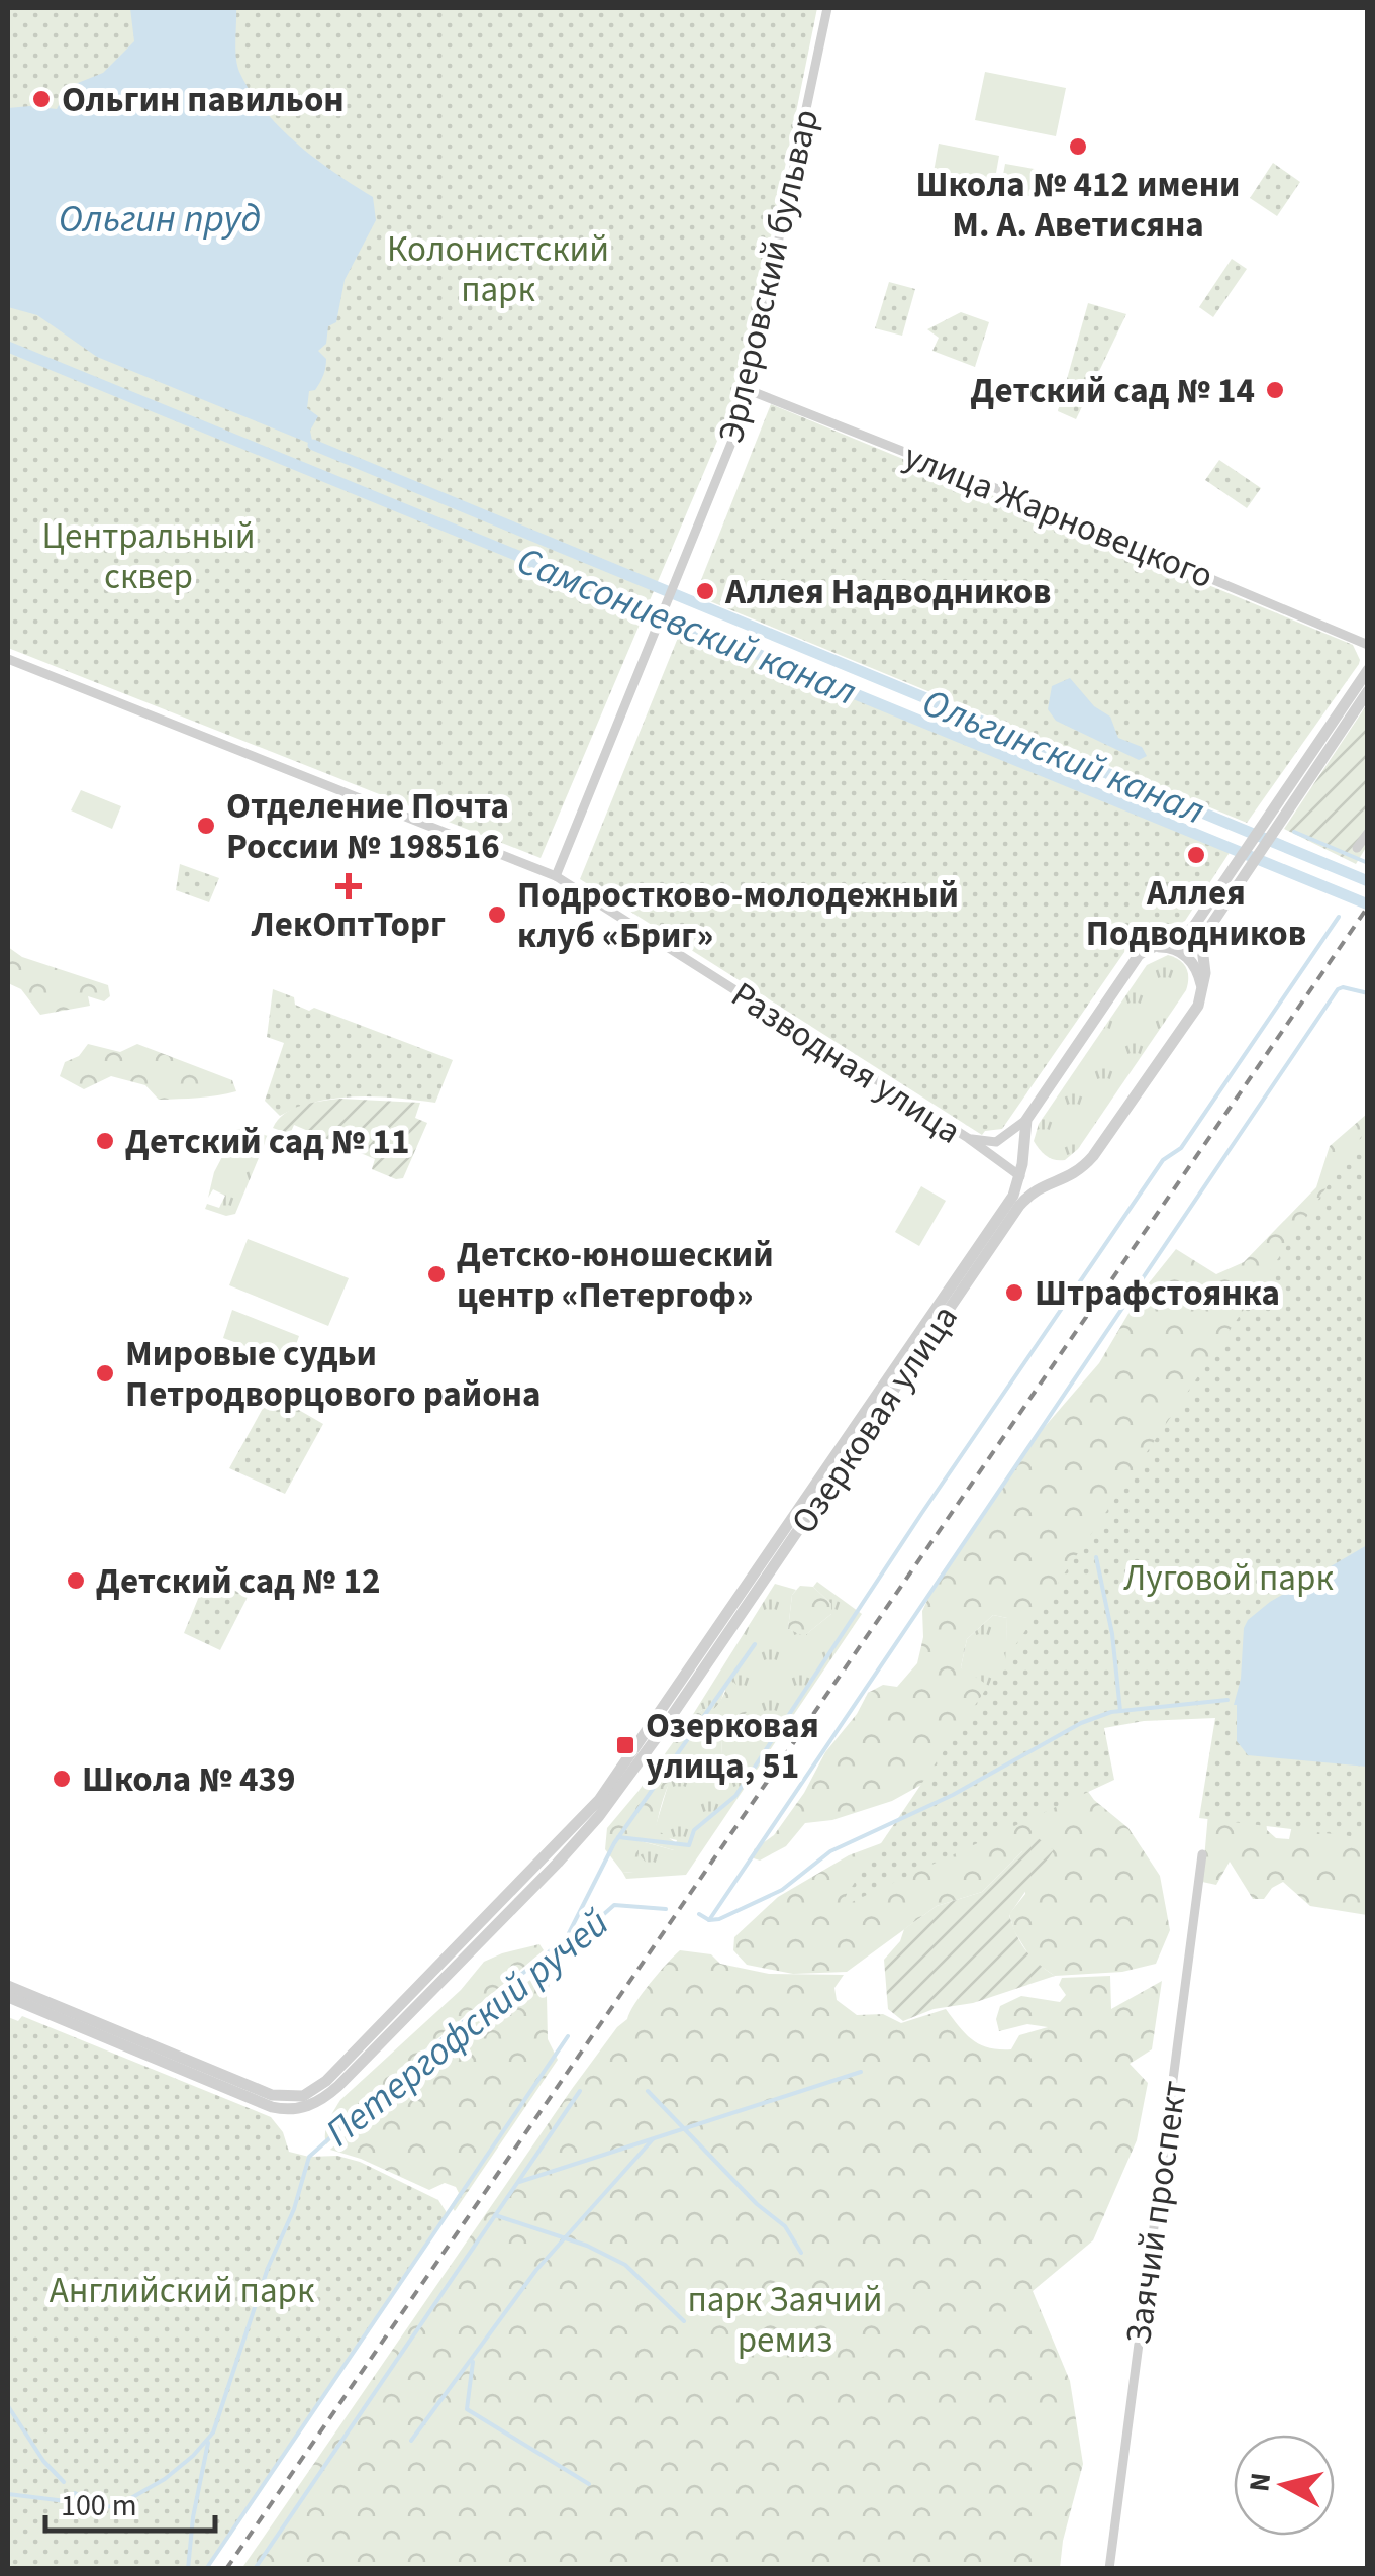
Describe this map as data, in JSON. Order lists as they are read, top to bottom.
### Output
{
  "streets": {
    "street": [
      "Эрлеровский бульвар",
      "улица Жарновецкого",
      "Разводная улица",
      "Озерковая улица",
      "Заячий проспект"
    ]
  },
  "crossings": [
    ["Эрлеровский бульвар", "улица Жарновецкого"],
    ["Эрлеровский бульвар", "Разводная улица"],
    ["Разводная улица", "Озерковая улица"]
  ],
  "water": [
    "Ольгин пруд",
    "Самсониевский канал",
    "Ольгинский канал",
    "Петергофский ручей"
  ],
  "parks": [
    "Колонистский парк",
    "Центральный сквер",
    "Луговой парк",
    "Английский парк",
    "парк Заячий ремиз"
  ],
  "places": {
    "other": [
      "Ольгин павильон",
      "Школа № 412 имени М. А. Аветисяна",
      "Детский сад № 14",
      "Аллея Надводников",
      "Отделение Почта России № 198516",
      "Аллея Подводников",
      "Подростково-молодежный клуб «Бриг»",
      "Детский сад № 11",
      "Детско-юношеский центр «Петергоф»",
      "Штрафстоянка",
      "Мировые судьи Петродворцового района",
      "Детский сад № 12",
      "Школа № 439"
    ],
    "health": ["ЛекОптТорг"],
    "transit": ["Озерковая улица, 51"]
  },
  "scale_bar": "100 m",
  "north": "left"
}
